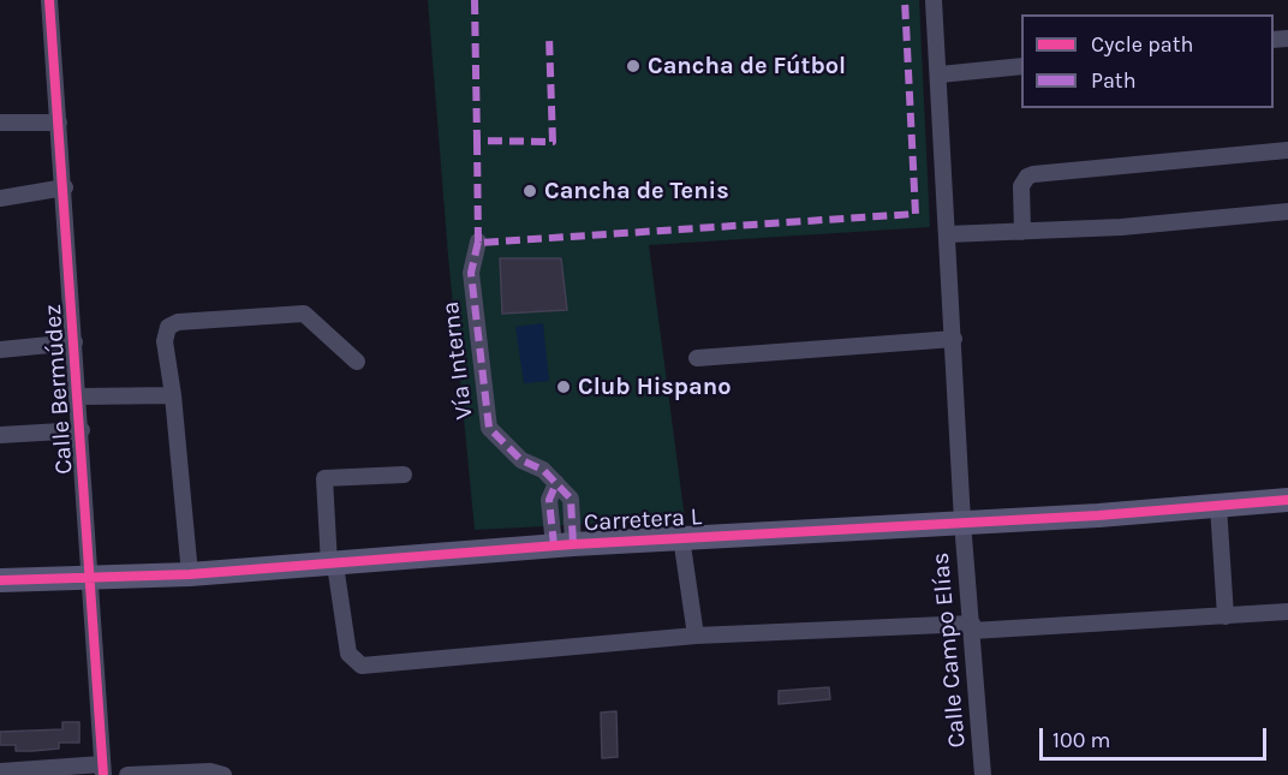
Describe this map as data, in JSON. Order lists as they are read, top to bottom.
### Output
{
  "streets": {
    "street": [
      "Vía Interna",
      "Calle Bermúdez",
      "Carretera L",
      "Calle Campo Elías"
    ]
  },
  "crossings": [
    ["Vía Interna", "Carretera L"],
    ["Calle Bermúdez", "Carretera L"],
    ["Carretera L", "Calle Campo Elías"]
  ],
  "places": ["Cancha de Fútbol", "Cancha de Tenis", "Club Hispano"],
  "legend": ["Cycle path", "Path"],
  "scale_bar": "100 m"
}
